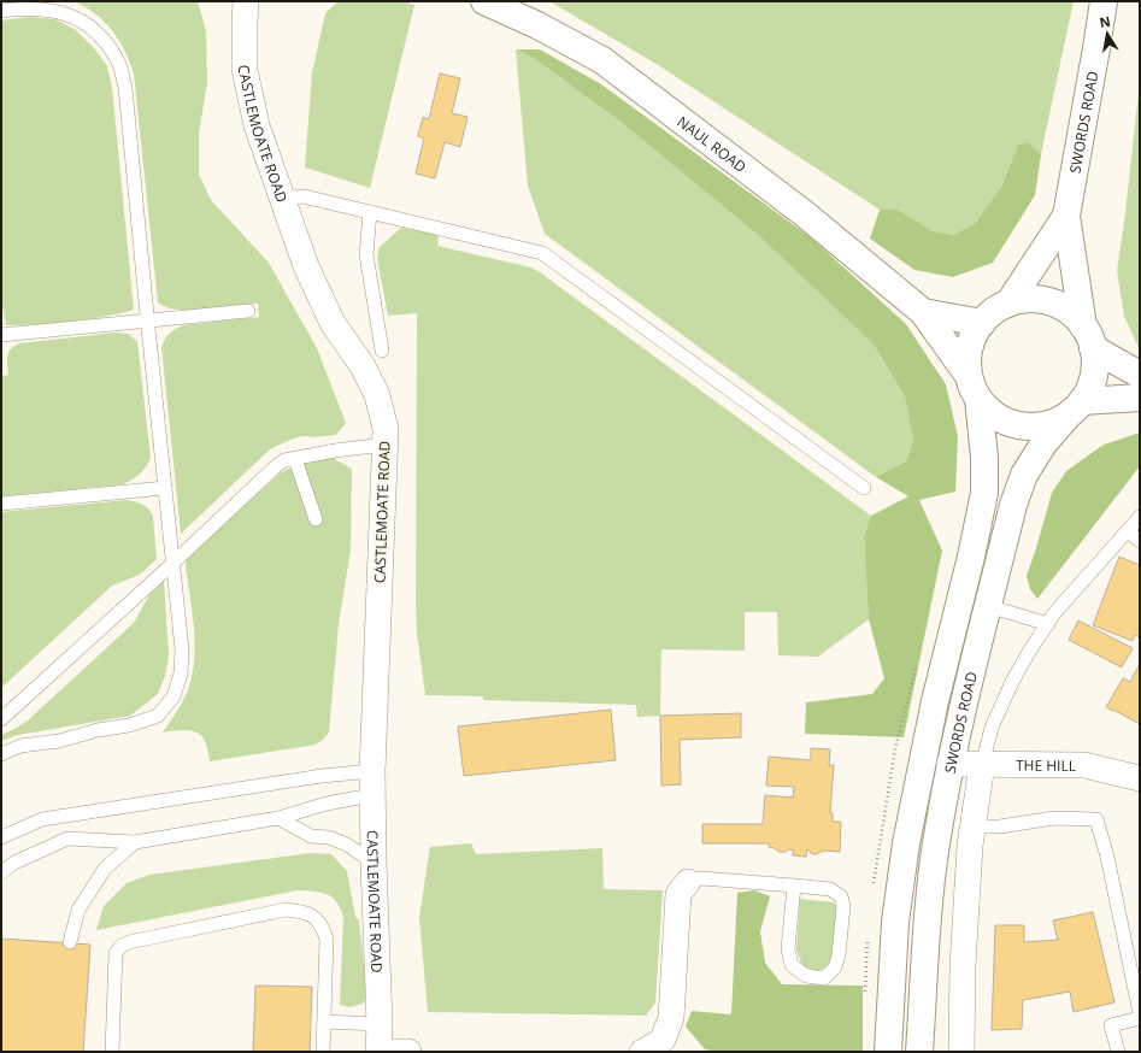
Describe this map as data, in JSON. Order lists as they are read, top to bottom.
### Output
{
  "streets": {
    "main road": ["SWORDS ROAD", "NAUL ROAD"],
    "street": ["CASTLEMOATE ROAD", "THE HILL"]
  },
  "crossings": [
    ["SWORDS ROAD", "NAUL ROAD"],
    ["SWORDS ROAD", "THE HILL"]
  ],
  "north": "top"
}
